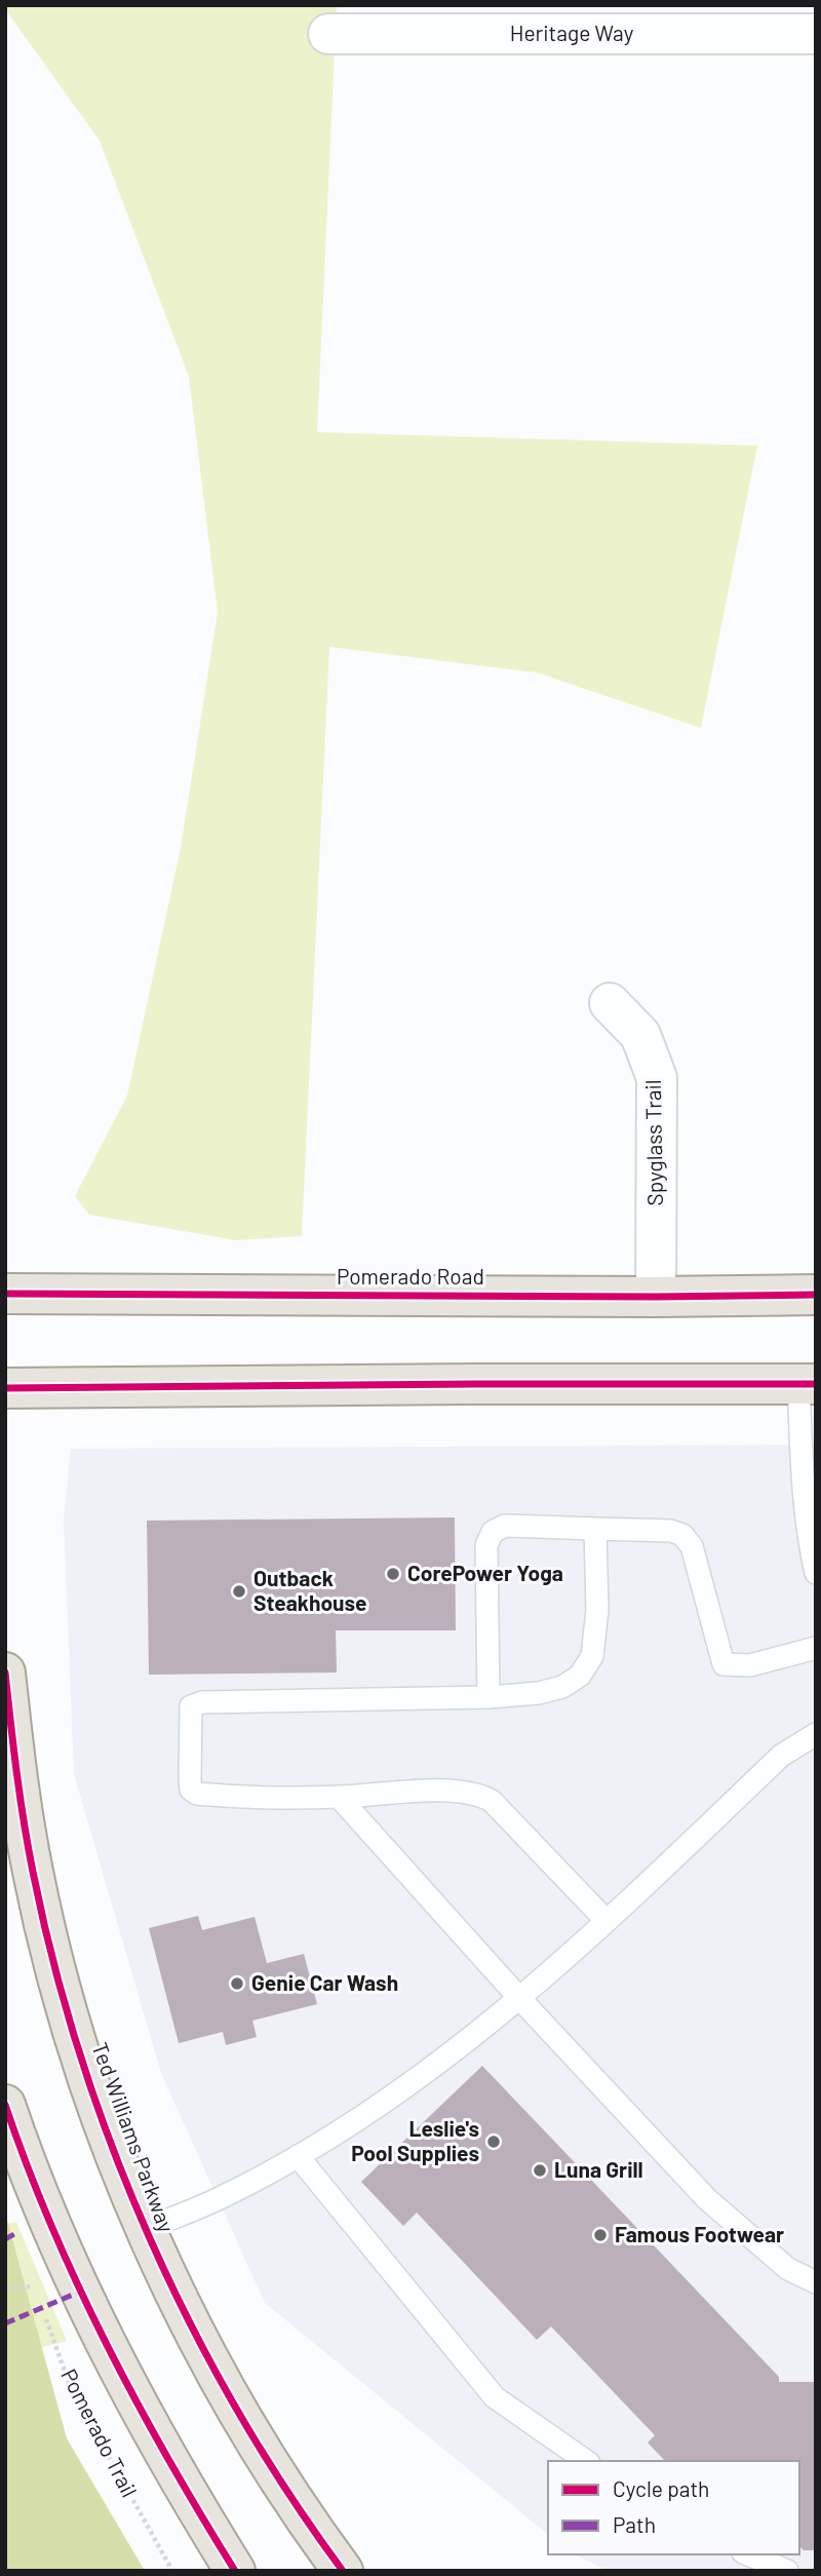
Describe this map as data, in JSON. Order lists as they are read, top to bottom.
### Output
{
  "streets": {
    "main road": ["Pomerado Road", "Ted Williams Parkway"],
    "street": ["Heritage Way", "Spyglass Trail"],
    "path": ["Pomerado Trail"]
  },
  "crossings": [
    ["Spyglass Trail", "Pomerado Road"]
  ],
  "places": [
    "CorePower Yoga",
    "Outback Steakhouse",
    "Genie Car Wash",
    "Leslie's Pool Supplies",
    "Luna Grill",
    "Famous Footwear"
  ],
  "legend": ["Cycle path", "Path"]
}
